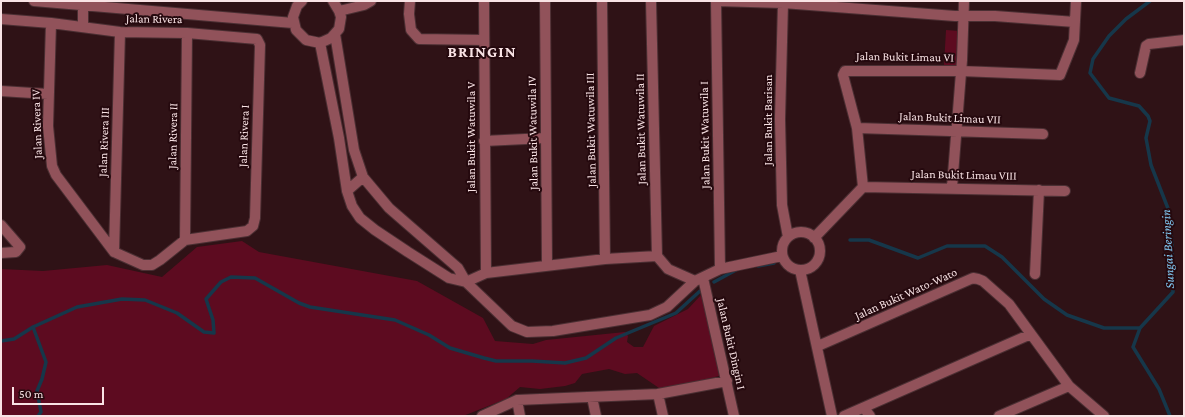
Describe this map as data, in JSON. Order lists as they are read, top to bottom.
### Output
{
  "streets": {
    "street": [
      "Jalan Rivera",
      "Jalan Bukit Limau VI",
      "Jalan Bukit Limau VII",
      "Jalan Bukit Barisan",
      "Jalan Rivera IV",
      "Jalan Bukit Watuwila II",
      "Jalan Bukit Watuwila III",
      "Jalan Bukit Watuwila IV",
      "Jalan Bukit Watuwila I",
      "Jalan Rivera II",
      "Jalan Rivera I",
      "Jalan Bukit Watuwila V",
      "Jalan Rivera III",
      "Jalan Bukit Limau VIII",
      "Jalan Bukit Wato-Wato",
      "Jalan Bukit Dingin I"
    ]
  },
  "crossings": [
    ["Jalan Rivera", "Jalan Rivera IV"],
    ["Jalan Rivera", "Jalan Rivera II"],
    ["Jalan Rivera", "Jalan Rivera I"],
    ["Jalan Rivera", "Jalan Rivera III"],
    ["Jalan Bukit Limau VI", "Jalan Bukit Limau VII"],
    ["Jalan Bukit Limau VI", "Jalan Bukit Limau VIII"],
    ["Jalan Rivera IV", "Jalan Rivera III"],
    ["Jalan Rivera II", "Jalan Rivera I"]
  ],
  "districts": ["BRINGIN"],
  "water": ["Sungai Beringin"],
  "scale_bar": "50 m"
}
